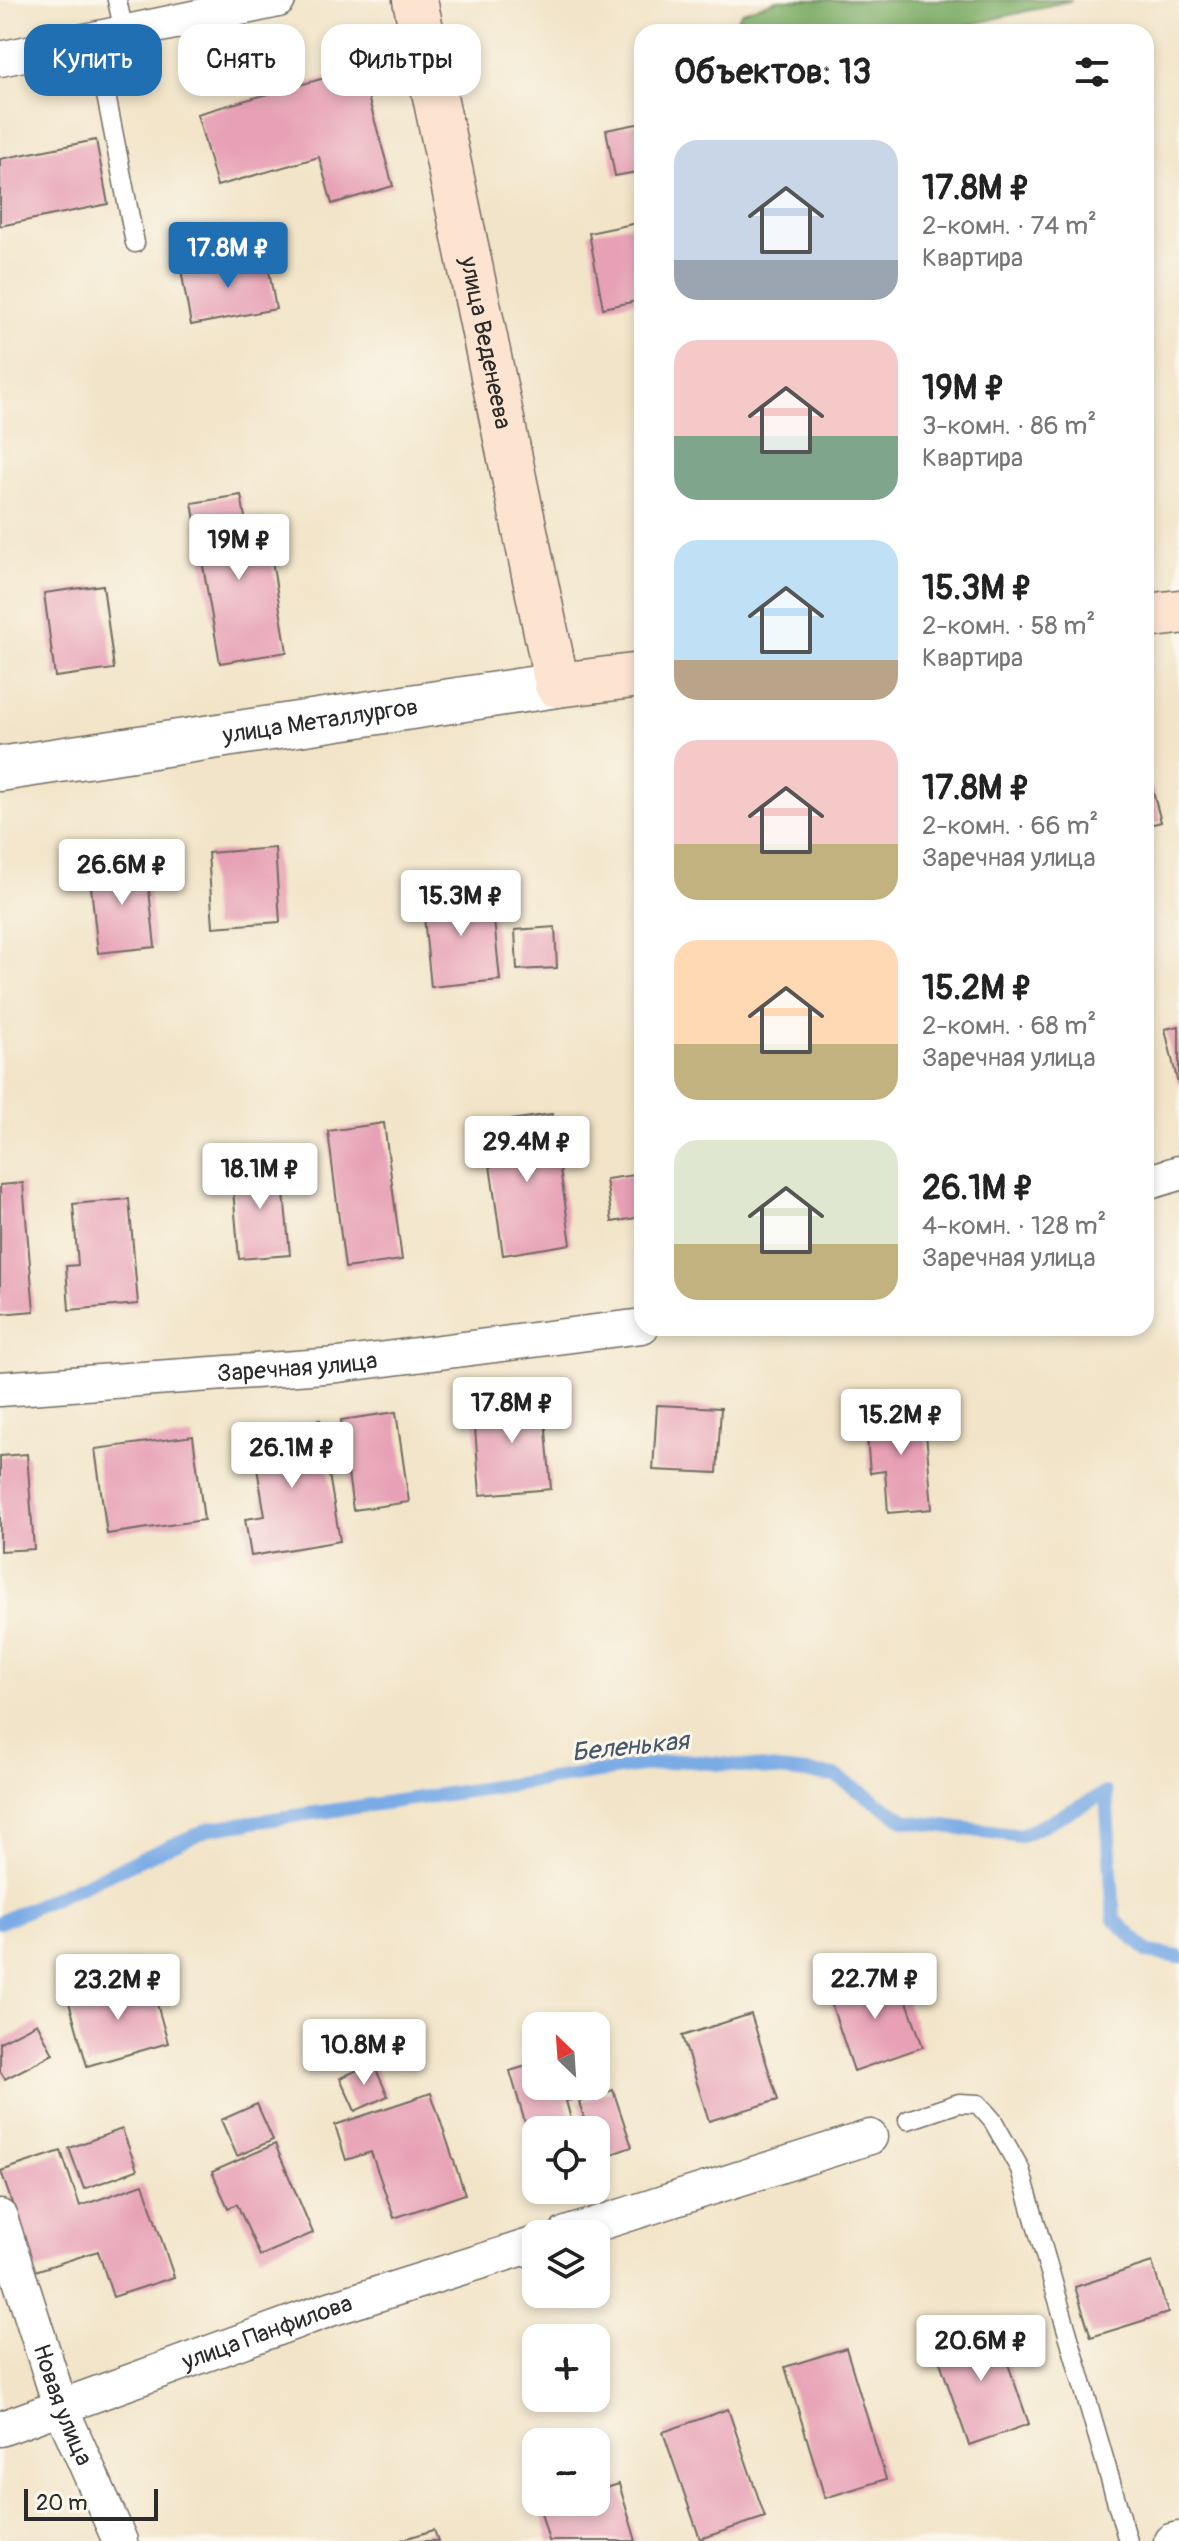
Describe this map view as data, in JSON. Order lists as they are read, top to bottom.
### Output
{
  "streets": {
    "main road": ["улица Веденеева", "улица Металлургов"],
    "street": ["Заречная улица", "улица Панфилова", "Новая улица"]
  },
  "crossings": [
    ["улица Веденеева", "улица Металлургов"],
    ["улица Панфилова", "Новая улица"]
  ],
  "water": ["Беленькая"],
  "scale_bar": "20 m",
  "north": "top left",
  "page": {
    "chip": ["Купить", "Снять", "Фильтры"],
    "heading": "Объектов: 13",
    "list": [
      {
        "name": "17.8M ₽",
        "note": "2-комн. · 74 m² · Квартира"
      },
      {
        "name": "19M ₽",
        "note": "3-комн. · 86 m² · Квартира"
      },
      {
        "name": "15.3M ₽",
        "note": "2-комн. · 58 m² · Квартира"
      },
      {
        "name": "17.8M ₽",
        "note": "2-комн. · 66 m² · Заречная улица"
      },
      {
        "name": "15.2M ₽",
        "note": "2-комн. · 68 m² · Заречная улица"
      },
      {
        "name": "26.1M ₽",
        "note": "4-комн. · 128 m² · Заречная улица"
      }
    ],
    "price": [
      "17.8M ₽",
      "19M ₽",
      "26.6M ₽",
      "15.3M ₽",
      "29.4M ₽",
      "18.1M ₽",
      "17.8M ₽",
      "15.2M ₽",
      "26.1M ₽",
      "22.7M ₽",
      "23.2M ₽",
      "10.8M ₽",
      "20.6M ₽"
    ],
    "map_buttons": ["+", "−"],
    "scale": "20 m"
  }
}
